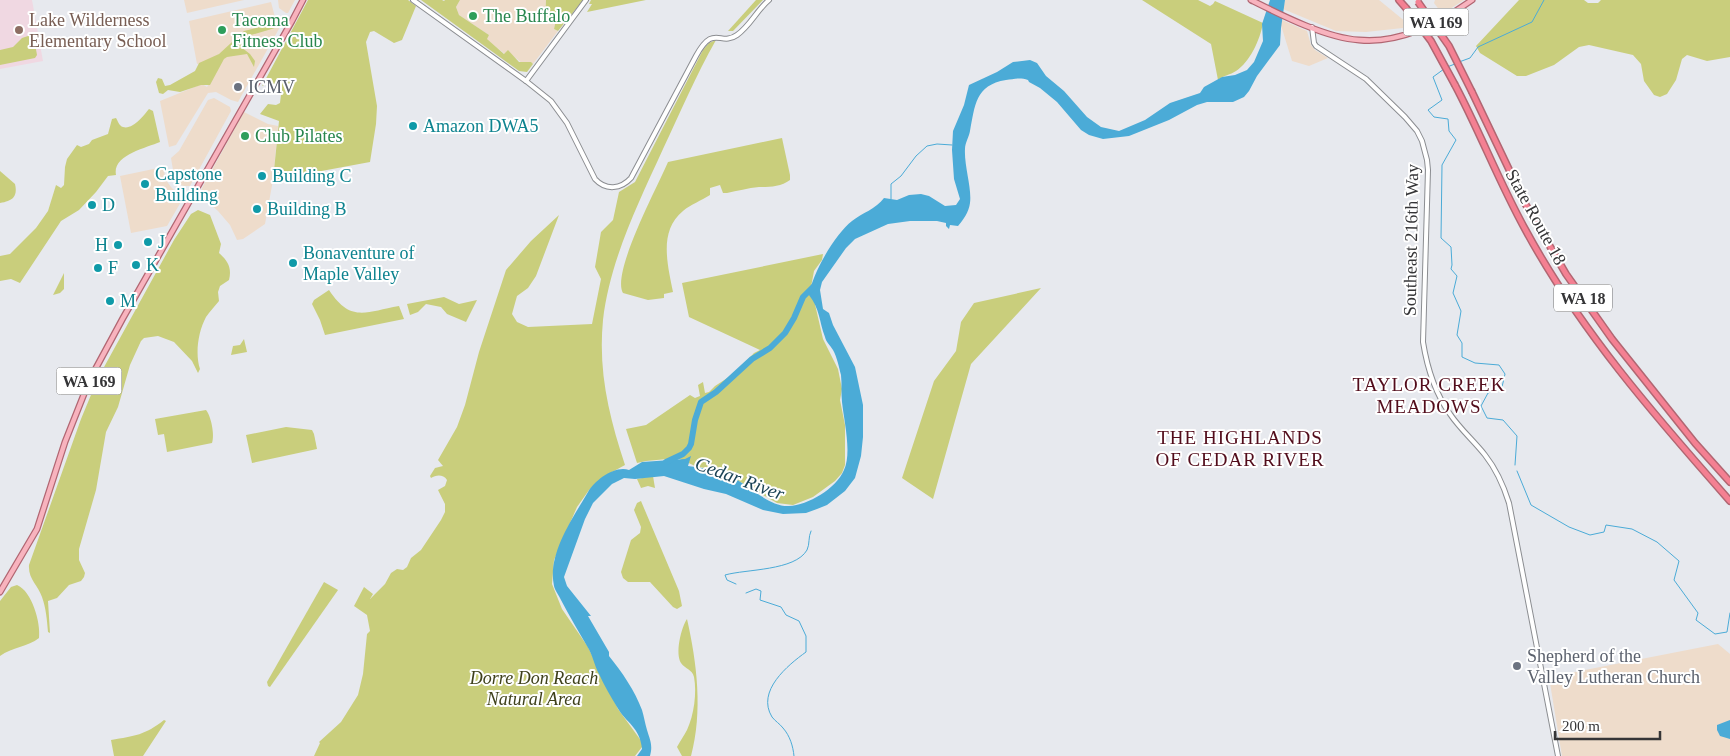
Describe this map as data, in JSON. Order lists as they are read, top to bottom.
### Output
{
  "streets": {
    "highway": ["State Route 18", "WA 18"],
    "main road": ["WA 169"],
    "street": ["Southeast 216th Way"]
  },
  "crossings": [
    ["WA 169", "Southeast 216th Way"]
  ],
  "districts": ["TAYLOR CREEK MEADOWS", "THE HIGHLANDS OF CEDAR RIVER"],
  "water": ["Cedar River"],
  "parks": ["Dorre Don Reach Natural Area"],
  "places": [
    "The Buffalo",
    "Lake Wilderness Elementary School",
    "Tacoma Fitness Club",
    "ICMV",
    "Amazon DWA5",
    "Club Pilates",
    "Building C",
    "Capstone Building",
    "D",
    "Building B",
    "J",
    "H",
    "Bonaventure of Maple Valley",
    "K",
    "F",
    "M",
    "Shepherd of the Valley Lutheran Church"
  ],
  "scale_bar": "200 m"
}
